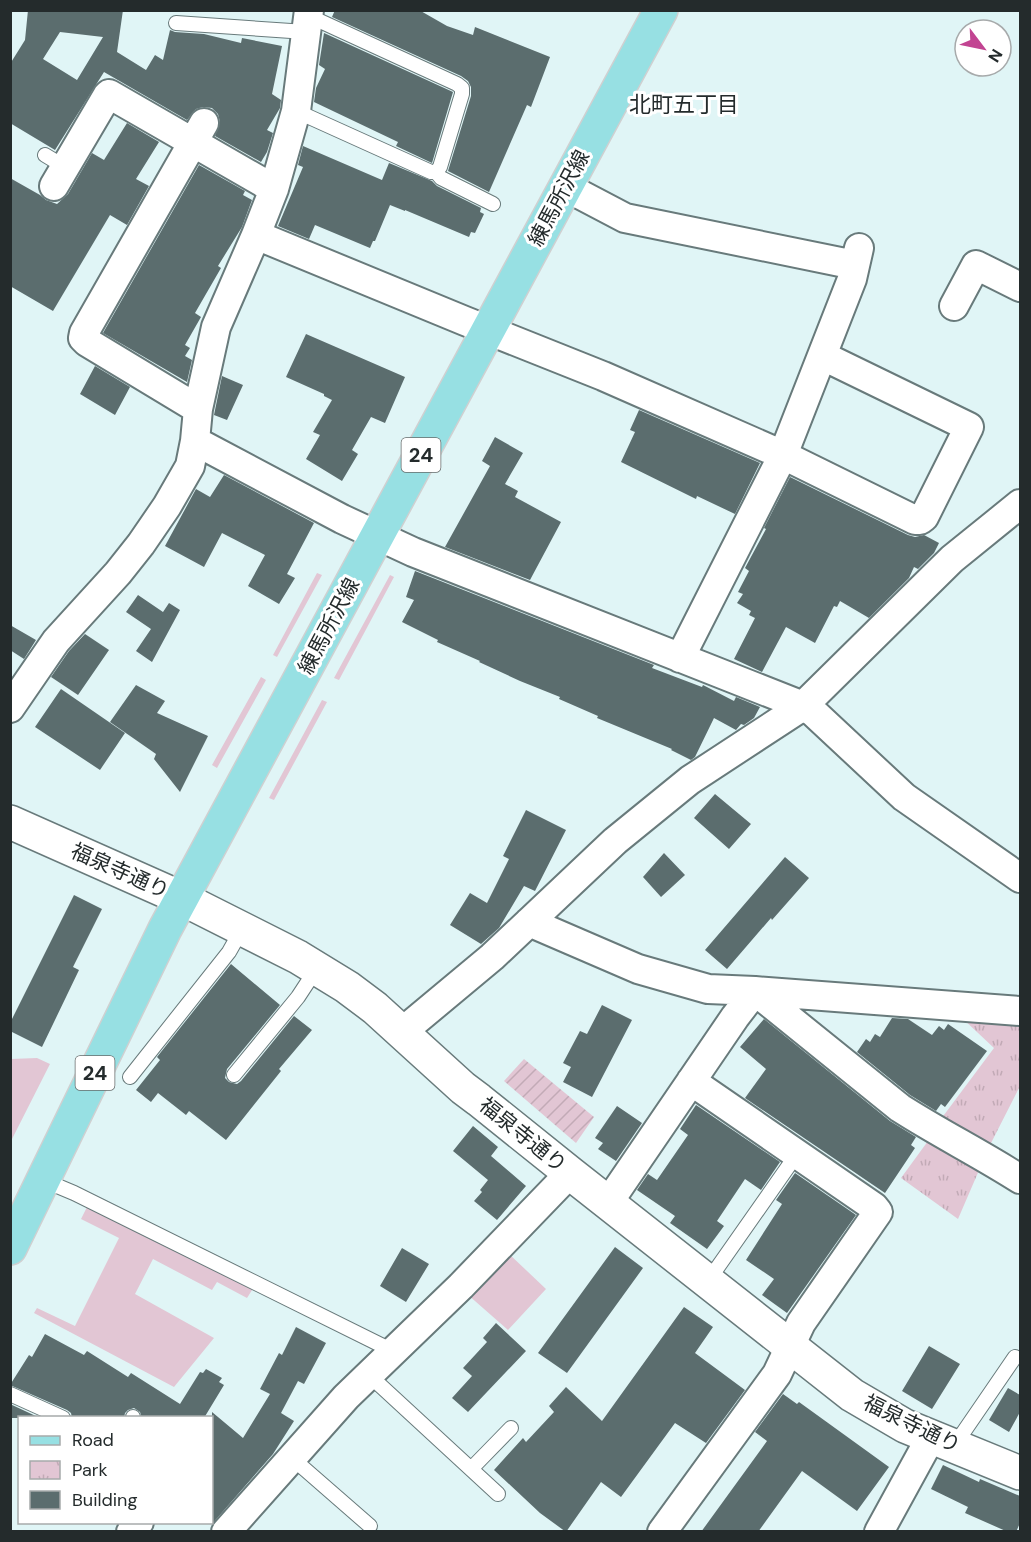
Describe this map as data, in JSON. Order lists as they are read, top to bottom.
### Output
{
  "streets": {
    "main road": ["練馬所沢線", "24"],
    "street": ["福泉寺通り"]
  },
  "crossings": [
    ["練馬所沢線", "福泉寺通り"]
  ],
  "districts": ["北町五丁目"],
  "legend": ["Road", "Park", "Building"],
  "north": "bottom right"
}
